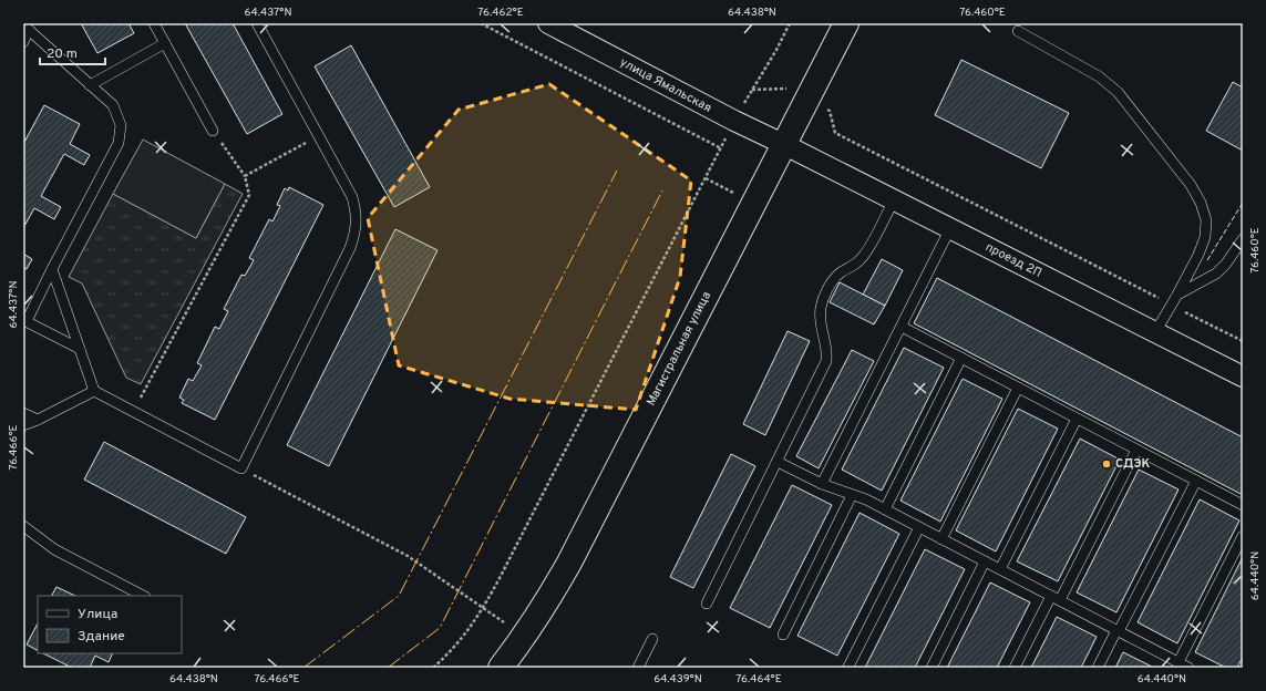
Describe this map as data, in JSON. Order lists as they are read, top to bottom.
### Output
{
  "streets": {
    "main road": ["Магистральная улица"],
    "street": ["улица Ямальская", "проезд 2П"]
  },
  "crossings": [
    ["улица Ямальская", "проезд 2П"],
    ["улица Ямальская", "Магистральная улица"],
    ["проезд 2П", "Магистральная улица"]
  ],
  "places": ["СДЭК"],
  "legend": ["Улица", "Здание"],
  "scale_bar": "20 m",
  "coordinates": [
    "64.437°N",
    "76.462°E",
    "64.438°N",
    "76.460°E",
    "76.466°E",
    "64.440°N",
    "64.439°N",
    "76.464°E"
  ]
}
